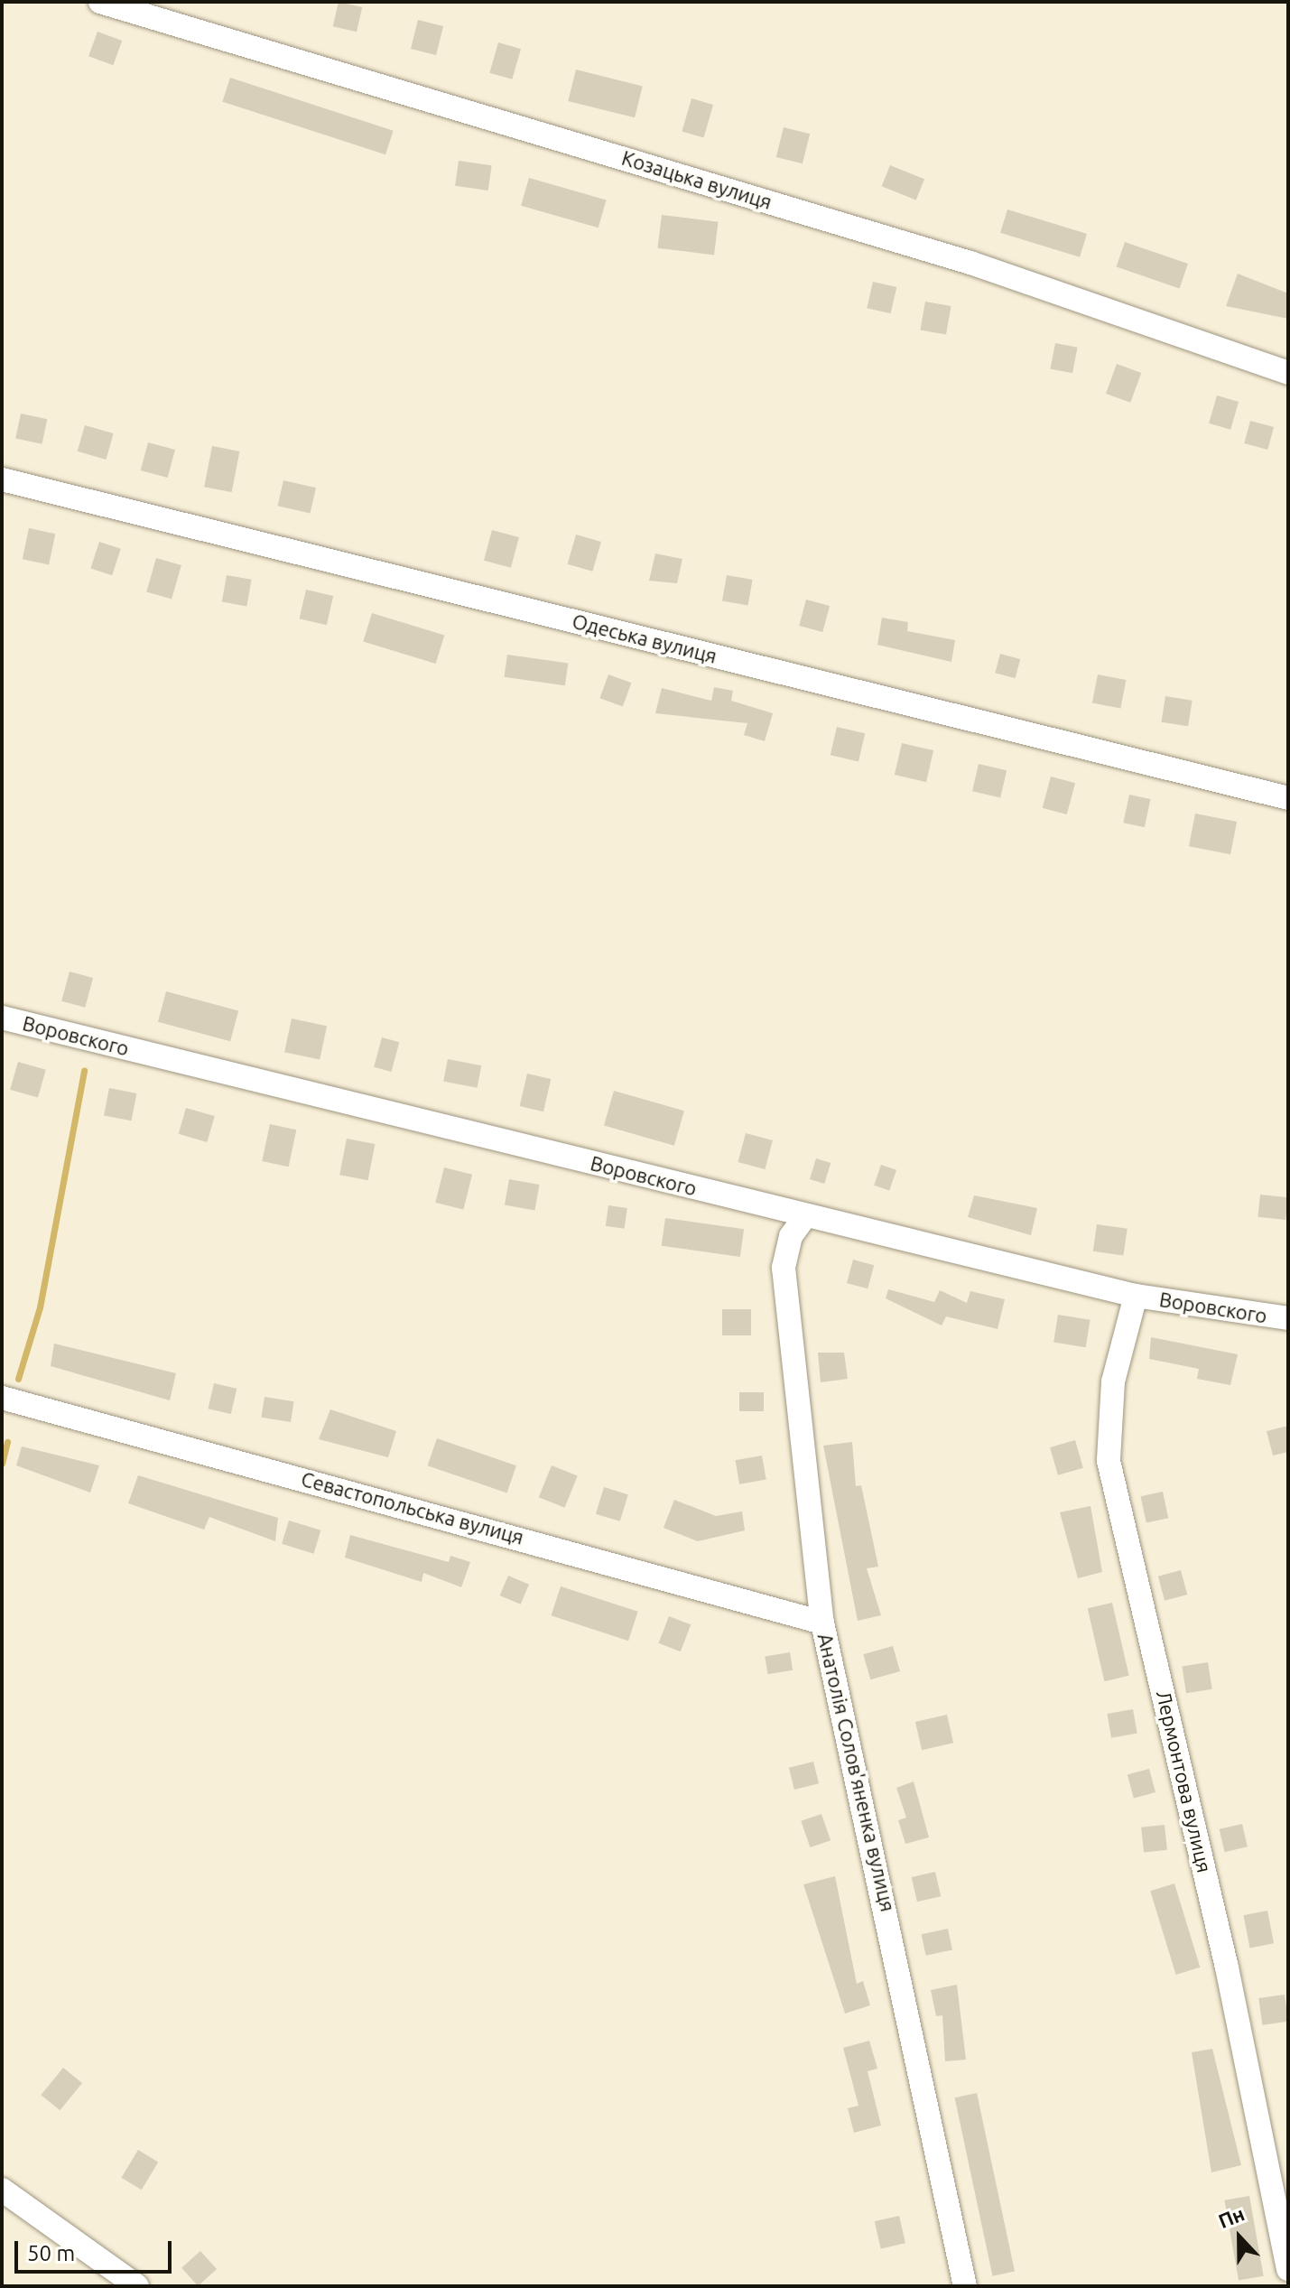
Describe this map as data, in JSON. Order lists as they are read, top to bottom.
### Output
{
  "streets": {
    "street": [
      "Козацька вулиця",
      "Одеська вулиця",
      "Воровского",
      "Севастопольська вулиця",
      "Анатолія Солов'яненка вулиця",
      "Лермонтова вулиця"
    ]
  },
  "crossings": [
    ["Воровского", "Анатолія Солов'яненка вулиця"],
    ["Воровского", "Лермонтова вулиця"],
    ["Севастопольська вулиця", "Анатолія Солов'яненка вулиця"]
  ],
  "scale_bar": "50 m",
  "north": "top"
}
